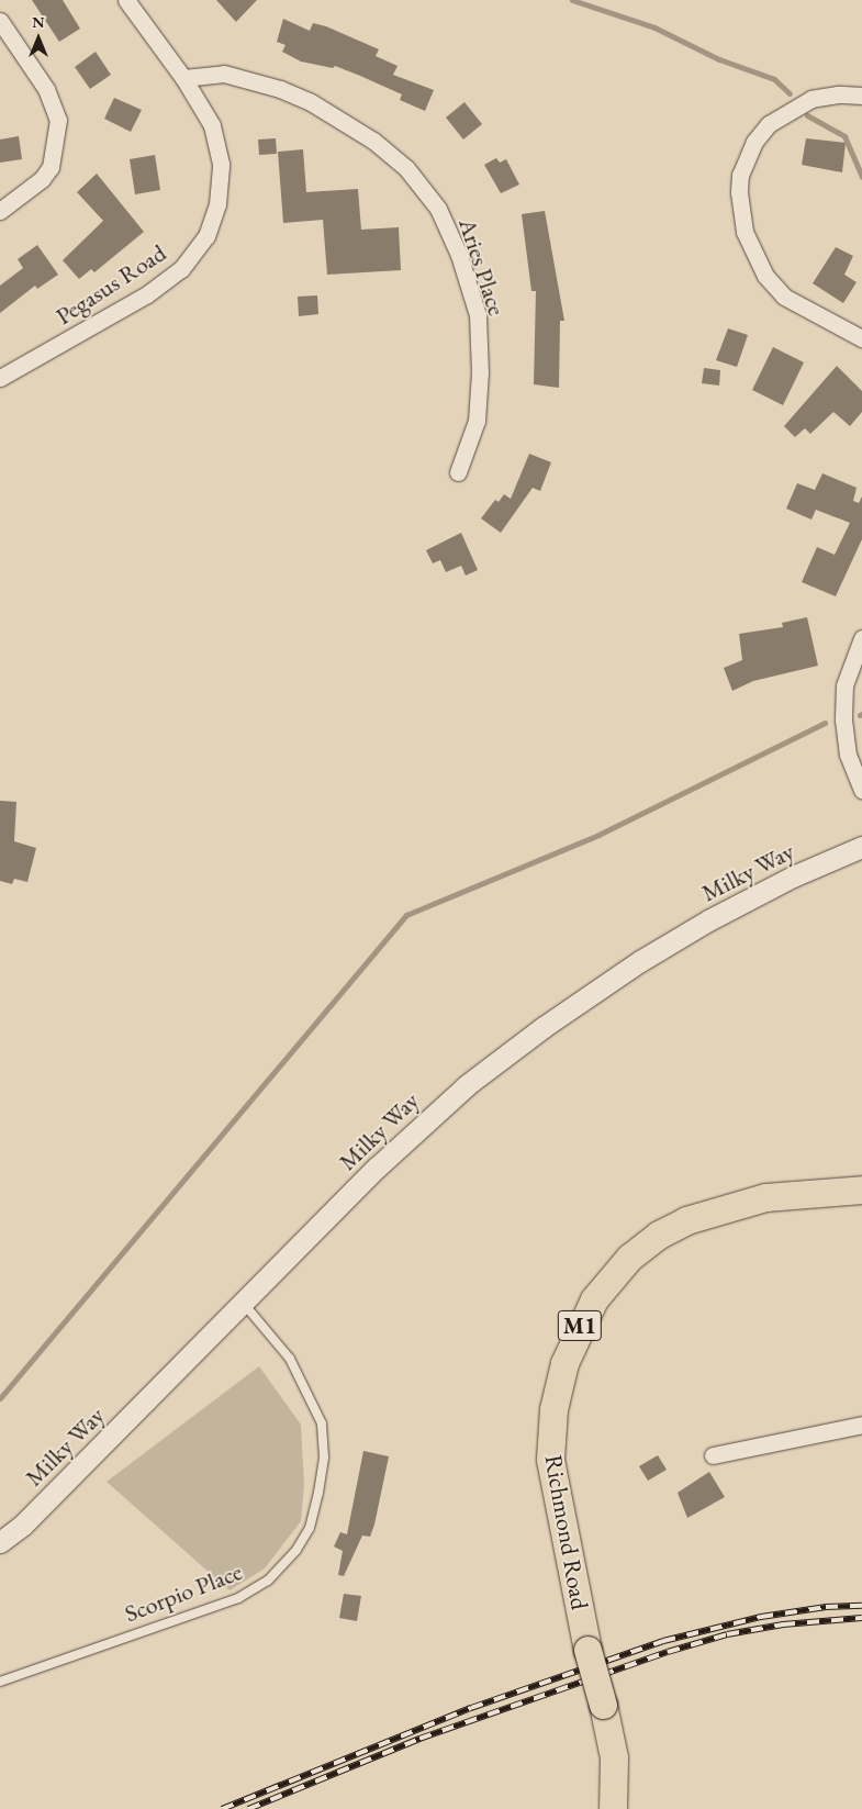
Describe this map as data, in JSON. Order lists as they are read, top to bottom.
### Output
{
  "streets": {
    "highway": ["M1", "Richmond Road"],
    "street": ["Aries Place", "Pegasus Road", "Milky Way"],
    "lane": ["Scorpio Place"]
  },
  "crossings": [
    ["Aries Place", "Pegasus Road"],
    ["Milky Way", "Scorpio Place"]
  ],
  "north": "top"
}
